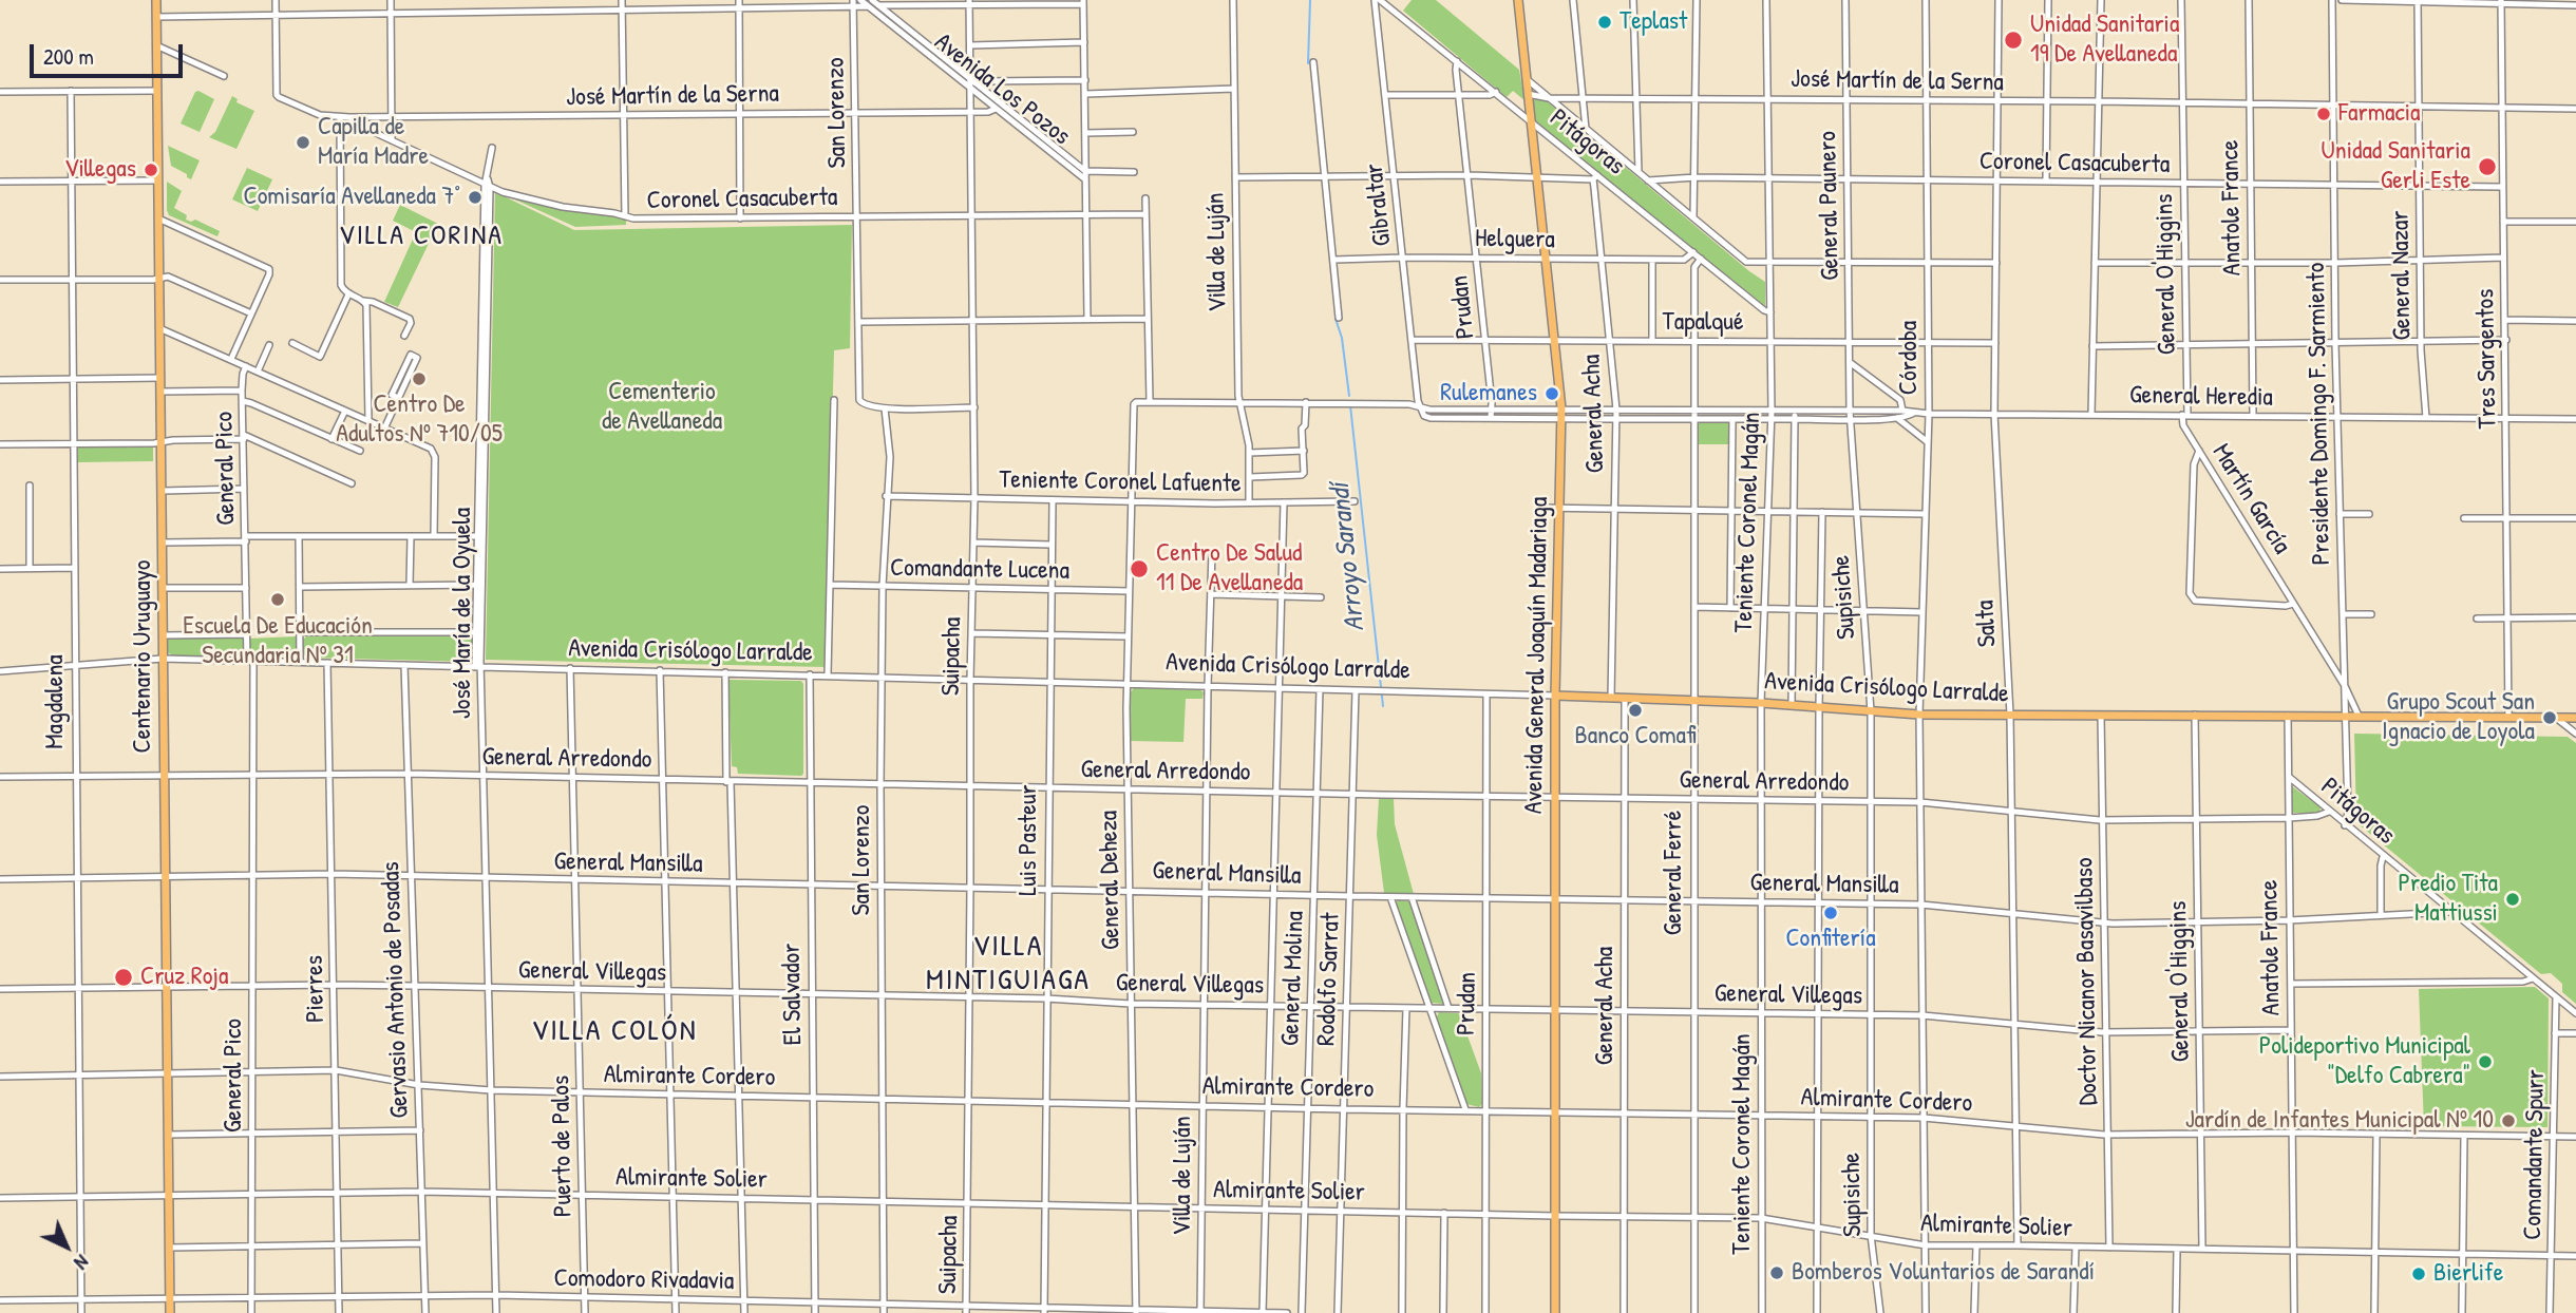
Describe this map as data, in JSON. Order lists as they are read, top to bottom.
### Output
{
  "streets": {
    "main road": ["Avenida Crisólogo Larralde", "Avenida General Joaquín Madariaga", "Centenario Uruguayo"],
    "street": [
      "José Martín de la Serna",
      "Avenida Los Pozos",
      "San Lorenzo",
      "Pitágoras",
      "Coronel Casacuberta",
      "Gibraltar",
      "General Paunero",
      "Anatole France",
      "Helguera",
      "Villa de Luján",
      "General O'Higgins",
      "General Nazar",
      "Prudan",
      "Tapalqué",
      "Córdoba",
      "Tres Sargentos",
      "General Heredia",
      "General Acha",
      "Presidente Domingo F. Sarmiento",
      "General Pico",
      "Teniente Coronel Lafuente",
      "Martín García",
      "Teniente Coronel Magán",
      "Comandante Lucena",
      "Supisiche",
      "José María de la Oyuela",
      "Salta",
      "Suipacha",
      "Magdalena",
      "General Arredondo",
      "Luis Pasteur",
      "General Mansilla",
      "General Ferré",
      "General Deheza",
      "General Villegas",
      "General Molina",
      "Rodolfo Sarrat",
      "Doctor Nicanor Basavilbaso",
      "Pierres",
      "Gervasio Antonio de Posadas",
      "El Salvador",
      "Almirante Cordero",
      "Puerto de Palos",
      "Comandante Spurr",
      "Almirante Solier",
      "Comodoro Rivadavia"
    ]
  },
  "crossings": [
    ["José Martín de la Serna", "Avenida Los Pozos"],
    ["José Martín de la Serna", "San Lorenzo"],
    ["José Martín de la Serna", "Coronel Casacuberta"],
    ["José Martín de la Serna", "General Paunero"],
    ["José Martín de la Serna", "Anatole France"],
    ["José Martín de la Serna", "General O'Higgins"],
    ["José Martín de la Serna", "General Nazar"],
    ["José Martín de la Serna", "Córdoba"],
    ["José Martín de la Serna", "Tres Sargentos"],
    ["José Martín de la Serna", "Presidente Domingo F. Sarmiento"],
    ["José Martín de la Serna", "Teniente Coronel Magán"],
    ["José Martín de la Serna", "Salta"],
    ["José Martín de la Serna", "Avenida General Joaquín Madariaga"],
    ["José Martín de la Serna", "Suipacha"],
    ["Avenida Los Pozos", "Suipacha"],
    ["San Lorenzo", "Coronel Casacuberta"],
    ["San Lorenzo", "Teniente Coronel Lafuente"],
    ["San Lorenzo", "Comandante Lucena"],
    ["San Lorenzo", "Avenida Crisólogo Larralde"],
    ["San Lorenzo", "General Arredondo"],
    ["San Lorenzo", "General Mansilla"],
    ["San Lorenzo", "General Villegas"],
    ["San Lorenzo", "Almirante Cordero"],
    ["San Lorenzo", "Almirante Solier"],
    ["San Lorenzo", "Comodoro Rivadavia"],
    ["Pitágoras", "Gibraltar"],
    ["Pitágoras", "Anatole France"],
    ["Pitágoras", "Helguera"],
    ["Pitágoras", "Prudan"],
    ["Pitágoras", "General Acha"],
    ["Pitágoras", "Presidente Domingo F. Sarmiento"],
    ["Pitágoras", "Teniente Coronel Magán"],
    ["Pitágoras", "Avenida General Joaquín Madariaga"],
    ["Pitágoras", "General Arredondo"],
    ["Pitágoras", "General Mansilla"],
    ["Pitágoras", "General Ferré"],
    ["Pitágoras", "Comandante Spurr"],
    ["Coronel Casacuberta", "General Paunero"],
    ["Coronel Casacuberta", "Anatole France"],
    ["Coronel Casacuberta", "General O'Higgins"],
    ["Coronel Casacuberta", "General Nazar"],
    ["Coronel Casacuberta", "Córdoba"],
    ["Coronel Casacuberta", "Tres Sargentos"],
    ["Coronel Casacuberta", "Presidente Domingo F. Sarmiento"],
    ["Coronel Casacuberta", "Teniente Coronel Magán"],
    ["Coronel Casacuberta", "José María de la Oyuela"],
    ["Coronel Casacuberta", "Salta"],
    ["Coronel Casacuberta", "Suipacha"],
    ["Gibraltar", "Helguera"],
    ["Gibraltar", "Tapalqué"],
    ["Gibraltar", "General Heredia"],
    ["General Paunero", "Tapalqué"],
    ["General Paunero", "General Heredia"],
    ["General Paunero", "Supisiche"],
    ["Anatole France", "General Heredia"],
    ["Anatole France", "Avenida Crisólogo Larralde"],
    ["Anatole France", "General Arredondo"],
    ["Anatole France", "General Mansilla"],
    ["Anatole France", "General Villegas"],
    ["Anatole France", "Almirante Cordero"],
    ["Anatole France", "Almirante Solier"],
    ["Helguera", "Prudan"],
    ["Helguera", "General Acha"],
    ["Helguera", "Avenida General Joaquín Madariaga"],
    ["Villa de Luján", "General Heredia"],
    ["Villa de Luján", "Teniente Coronel Lafuente"],
    ["Villa de Luján", "Avenida Crisólogo Larralde"],
    ["Villa de Luján", "General Arredondo"],
    ["Villa de Luján", "General Mansilla"],
    ["Villa de Luján", "General Villegas"],
    ["Villa de Luján", "Almirante Cordero"],
    ["Villa de Luján", "Almirante Solier"],
    ["Villa de Luján", "Comodoro Rivadavia"],
    ["General O'Higgins", "General Heredia"],
    ["General O'Higgins", "Martín García"],
    ["General O'Higgins", "Avenida Crisólogo Larralde"],
    ["General O'Higgins", "General Arredondo"],
    ["General O'Higgins", "General Mansilla"],
    ["General O'Higgins", "General Villegas"],
    ["General O'Higgins", "Almirante Cordero"],
    ["General O'Higgins", "Almirante Solier"],
    ["General Nazar", "General Heredia"],
    ["Prudan", "Tapalqué"],
    ["Prudan", "General Heredia"],
    ["Prudan", "Avenida Crisólogo Larralde"],
    ["Prudan", "General Arredondo"],
    ["Prudan", "General Mansilla"],
    ["Prudan", "General Villegas"],
    ["Prudan", "Almirante Cordero"],
    ["Prudan", "Almirante Solier"],
    ["Tapalqué", "Córdoba"],
    ["Tapalqué", "General Acha"],
    ["Tapalqué", "Teniente Coronel Magán"],
    ["Tapalqué", "Salta"],
    ["Tapalqué", "Avenida General Joaquín Madariaga"],
    ["Tapalqué", "General Ferré"],
    ["Córdoba", "General Heredia"],
    ["Córdoba", "Avenida Crisólogo Larralde"],
    ["Córdoba", "General Arredondo"],
    ["Córdoba", "General Mansilla"],
    ["Córdoba", "General Villegas"],
    ["Córdoba", "Almirante Cordero"],
    ["Córdoba", "Almirante Solier"],
    ["Tres Sargentos", "General Heredia"],
    ["Tres Sargentos", "Avenida Crisólogo Larralde"],
    ["General Heredia", "General Acha"],
    ["General Heredia", "Presidente Domingo F. Sarmiento"],
    ["General Heredia", "Martín García"],
    ["General Heredia", "Teniente Coronel Magán"],
    ["General Heredia", "Supisiche"],
    ["General Heredia", "Salta"],
    ["General Heredia", "Avenida General Joaquín Madariaga"],
    ["General Heredia", "General Ferré"],
    ["General Heredia", "General Deheza"],
    ["General Acha", "Avenida Crisólogo Larralde"],
    ["General Acha", "General Arredondo"],
    ["General Acha", "General Mansilla"],
    ["General Acha", "General Villegas"],
    ["General Acha", "Almirante Cordero"],
    ["General Acha", "Almirante Solier"],
    ["Presidente Domingo F. Sarmiento", "Martín García"],
    ["Presidente Domingo F. Sarmiento", "Avenida Crisólogo Larralde"],
    ["General Pico", "Avenida Crisólogo Larralde"],
    ["General Pico", "General Arredondo"],
    ["General Pico", "General Mansilla"],
    ["General Pico", "General Villegas"],
    ["General Pico", "Almirante Cordero"],
    ["General Pico", "Almirante Solier"],
    ["General Pico", "Comodoro Rivadavia"],
    ["Teniente Coronel Lafuente", "Suipacha"],
    ["Teniente Coronel Lafuente", "Luis Pasteur"],
    ["Teniente Coronel Lafuente", "General Deheza"],
    ["Martín García", "Avenida Crisólogo Larralde"],
    ["Teniente Coronel Magán", "Avenida Crisólogo Larralde"],
    ["Teniente Coronel Magán", "General Arredondo"],
    ["Teniente Coronel Magán", "General Mansilla"],
    ["Teniente Coronel Magán", "General Villegas"],
    ["Teniente Coronel Magán", "Almirante Cordero"],
    ["Teniente Coronel Magán", "Almirante Solier"],
    ["Comandante Lucena", "Suipacha"],
    ["Comandante Lucena", "Luis Pasteur"],
    ["Comandante Lucena", "General Deheza"],
    ["Supisiche", "Avenida Crisólogo Larralde"],
    ["Supisiche", "General Arredondo"],
    ["Supisiche", "General Mansilla"],
    ["Supisiche", "General Villegas"],
    ["Supisiche", "Almirante Cordero"],
    ["Supisiche", "Almirante Solier"],
    ["José María de la Oyuela", "Avenida Crisólogo Larralde"],
    ["José María de la Oyuela", "General Arredondo"],
    ["José María de la Oyuela", "General Mansilla"],
    ["José María de la Oyuela", "General Villegas"],
    ["José María de la Oyuela", "Almirante Cordero"],
    ["José María de la Oyuela", "Almirante Solier"],
    ["José María de la Oyuela", "Comodoro Rivadavia"],
    ["Salta", "Avenida Crisólogo Larralde"],
    ["Salta", "General Arredondo"],
    ["Salta", "General Mansilla"],
    ["Salta", "General Villegas"],
    ["Salta", "Almirante Cordero"],
    ["Salta", "Almirante Solier"],
    ["Avenida Crisólogo Larralde", "Avenida General Joaquín Madariaga"],
    ["Avenida Crisólogo Larralde", "Centenario Uruguayo"],
    ["Avenida Crisólogo Larralde", "Suipacha"],
    ["Avenida Crisólogo Larralde", "Magdalena"],
    ["Avenida Crisólogo Larralde", "Luis Pasteur"],
    ["Avenida Crisólogo Larralde", "General Ferré"],
    ["Avenida Crisólogo Larralde", "General Deheza"],
    ["Avenida Crisólogo Larralde", "General Molina"],
    ["Avenida Crisólogo Larralde", "Rodolfo Sarrat"],
    ["Avenida Crisólogo Larralde", "Doctor Nicanor Basavilbaso"],
    ["Avenida Crisólogo Larralde", "Pierres"],
    ["Avenida Crisólogo Larralde", "Gervasio Antonio de Posadas"],
    ["Avenida Crisólogo Larralde", "El Salvador"],
    ["Avenida Crisólogo Larralde", "Puerto de Palos"],
    ["Avenida General Joaquín Madariaga", "General Arredondo"],
    ["Avenida General Joaquín Madariaga", "General Mansilla"],
    ["Avenida General Joaquín Madariaga", "General Villegas"],
    ["Avenida General Joaquín Madariaga", "Almirante Cordero"],
    ["Avenida General Joaquín Madariaga", "Almirante Solier"],
    ["Centenario Uruguayo", "General Arredondo"],
    ["Centenario Uruguayo", "General Mansilla"],
    ["Centenario Uruguayo", "General Villegas"],
    ["Centenario Uruguayo", "Almirante Cordero"],
    ["Centenario Uruguayo", "Almirante Solier"],
    ["Centenario Uruguayo", "Comodoro Rivadavia"],
    ["Suipacha", "General Arredondo"],
    ["Suipacha", "General Mansilla"],
    ["Suipacha", "General Villegas"],
    ["Suipacha", "Almirante Cordero"],
    ["Suipacha", "Almirante Solier"],
    ["Suipacha", "Comodoro Rivadavia"],
    ["Magdalena", "General Arredondo"],
    ["Magdalena", "General Mansilla"],
    ["Magdalena", "General Villegas"],
    ["Magdalena", "Almirante Cordero"],
    ["Magdalena", "Almirante Solier"],
    ["Magdalena", "Comodoro Rivadavia"],
    ["General Arredondo", "Luis Pasteur"],
    ["General Arredondo", "General Ferré"],
    ["General Arredondo", "General Deheza"],
    ["General Arredondo", "General Molina"],
    ["General Arredondo", "Rodolfo Sarrat"],
    ["General Arredondo", "Doctor Nicanor Basavilbaso"],
    ["General Arredondo", "Pierres"],
    ["General Arredondo", "Gervasio Antonio de Posadas"],
    ["General Arredondo", "El Salvador"],
    ["General Arredondo", "Puerto de Palos"],
    ["Luis Pasteur", "General Mansilla"],
    ["Luis Pasteur", "General Villegas"],
    ["Luis Pasteur", "Almirante Cordero"],
    ["Luis Pasteur", "Almirante Solier"],
    ["Luis Pasteur", "Comodoro Rivadavia"],
    ["General Mansilla", "General Ferré"],
    ["General Mansilla", "General Deheza"],
    ["General Mansilla", "General Molina"],
    ["General Mansilla", "Rodolfo Sarrat"],
    ["General Mansilla", "Doctor Nicanor Basavilbaso"],
    ["General Mansilla", "Pierres"],
    ["General Mansilla", "Gervasio Antonio de Posadas"],
    ["General Mansilla", "El Salvador"],
    ["General Mansilla", "Puerto de Palos"],
    ["General Ferré", "General Villegas"],
    ["General Ferré", "Almirante Cordero"],
    ["General Ferré", "Almirante Solier"],
    ["General Deheza", "General Villegas"],
    ["General Deheza", "Almirante Cordero"],
    ["General Deheza", "Almirante Solier"],
    ["General Deheza", "Comodoro Rivadavia"],
    ["General Villegas", "General Molina"],
    ["General Villegas", "Rodolfo Sarrat"],
    ["General Villegas", "Doctor Nicanor Basavilbaso"],
    ["General Villegas", "Pierres"],
    ["General Villegas", "Gervasio Antonio de Posadas"],
    ["General Villegas", "El Salvador"],
    ["General Villegas", "Puerto de Palos"],
    ["General Molina", "Almirante Cordero"],
    ["General Molina", "Almirante Solier"],
    ["Rodolfo Sarrat", "Almirante Cordero"],
    ["Rodolfo Sarrat", "Almirante Solier"],
    ["Doctor Nicanor Basavilbaso", "Almirante Cordero"],
    ["Doctor Nicanor Basavilbaso", "Almirante Solier"],
    ["Pierres", "Almirante Cordero"],
    ["Pierres", "Almirante Solier"],
    ["Pierres", "Comodoro Rivadavia"],
    ["Gervasio Antonio de Posadas", "Almirante Cordero"],
    ["Gervasio Antonio de Posadas", "Almirante Solier"],
    ["Gervasio Antonio de Posadas", "Comodoro Rivadavia"],
    ["El Salvador", "Almirante Cordero"],
    ["El Salvador", "Almirante Solier"],
    ["El Salvador", "Comodoro Rivadavia"],
    ["Almirante Cordero", "Puerto de Palos"],
    ["Almirante Cordero", "Comandante Spurr"],
    ["Puerto de Palos", "Almirante Solier"],
    ["Puerto de Palos", "Comodoro Rivadavia"],
    ["Comandante Spurr", "Almirante Solier"]
  ],
  "districts": ["VILLA CORINA", "VILLA MINTIGUIAGA", "VILLA COLÓN"],
  "water": ["Arroyo Sarandí"],
  "parks": ["Cementerio de Avellaneda"],
  "places": [
    "Teplast",
    "Unidad Sanitaria 19 De Avellaneda",
    "Farmacia",
    "Capilla de María Madre",
    "Unidad Sanitaria Gerli Este",
    "Villegas",
    "Comisaría Avellaneda 7°",
    "Centro De Adultos Nº 710/05",
    "Rulemanes",
    "Centro De Salud 11 De Avellaneda",
    "Escuela De Educación Secundaria Nº 31",
    "Banco Comafi",
    "Grupo Scout San Ignacio de Loyola",
    "Predio Tita Mattiussi",
    "Confitería",
    "Cruz Roja",
    "Polideportivo Municipal \"Delfo Cabrera\"",
    "Jardín de Infantes Municipal Nº 10",
    "Bomberos Voluntarios de Sarandí",
    "Bierlife"
  ],
  "scale_bar": "200 m",
  "north": "bottom right"
}
